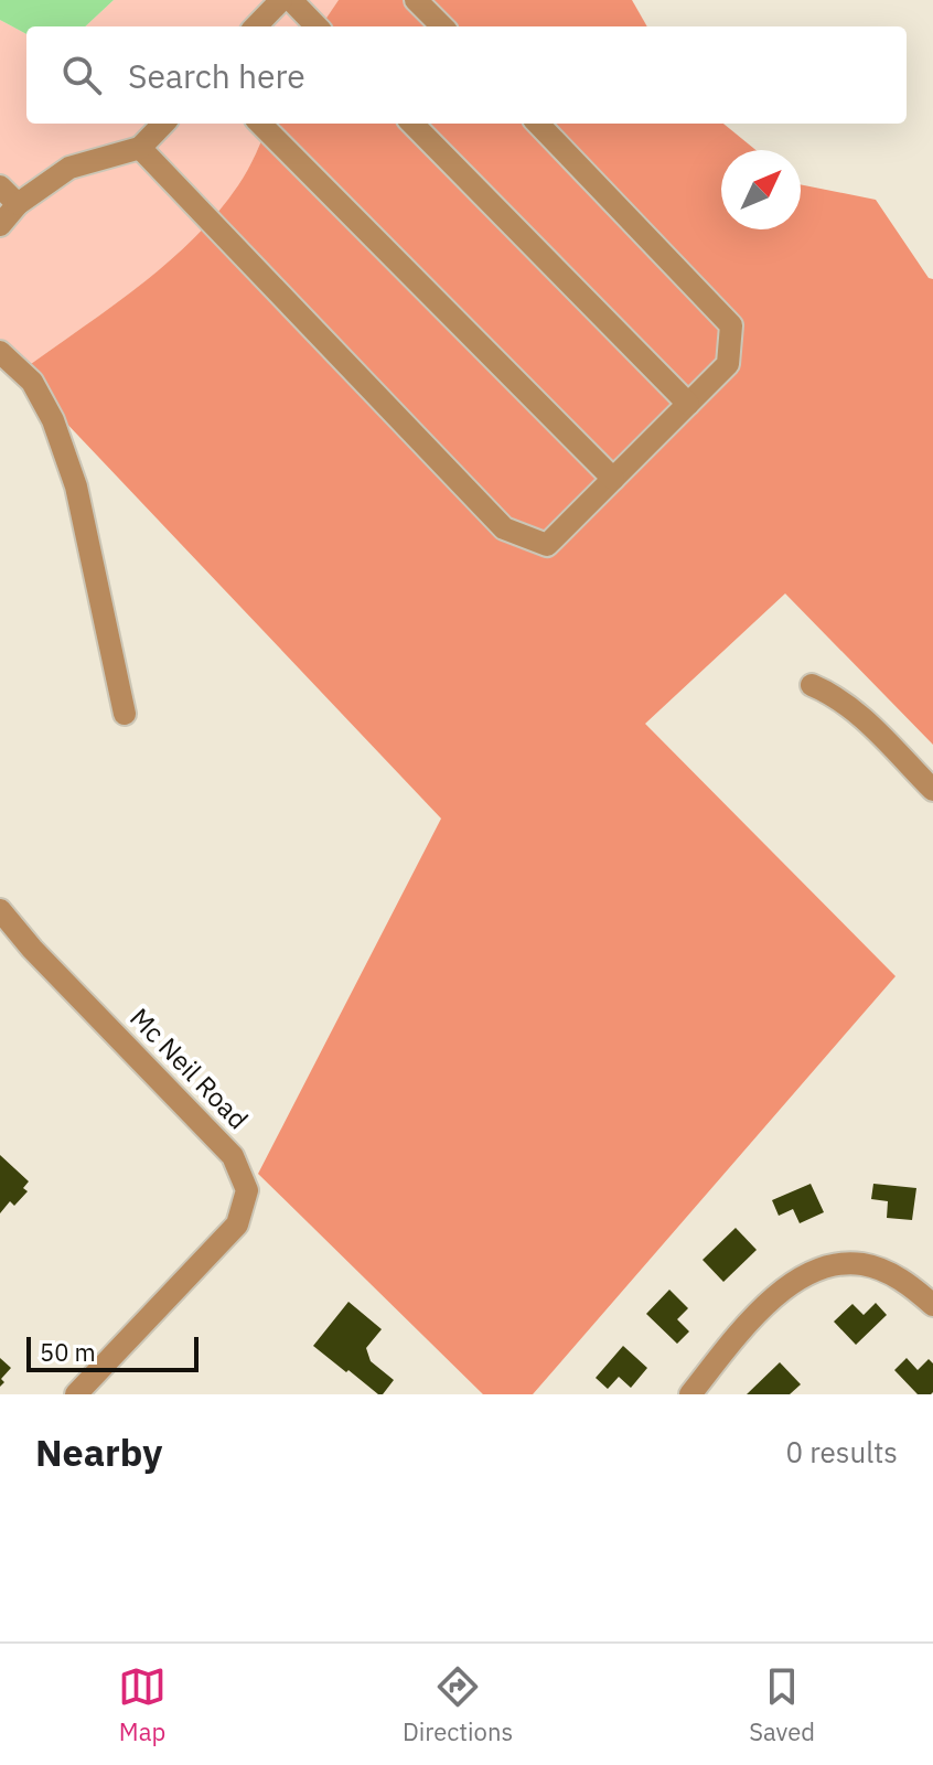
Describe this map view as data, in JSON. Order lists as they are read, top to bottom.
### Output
{
  "streets": {
    "street": ["Mc Neil Road"]
  },
  "scale_bar": "50 m",
  "north": "top right",
  "page": {
    "search": "Search here",
    "scale": "50 m",
    "heading": ["Nearby", "0 results"],
    "nav": ["Map", "Directions", "Saved"]
  }
}
